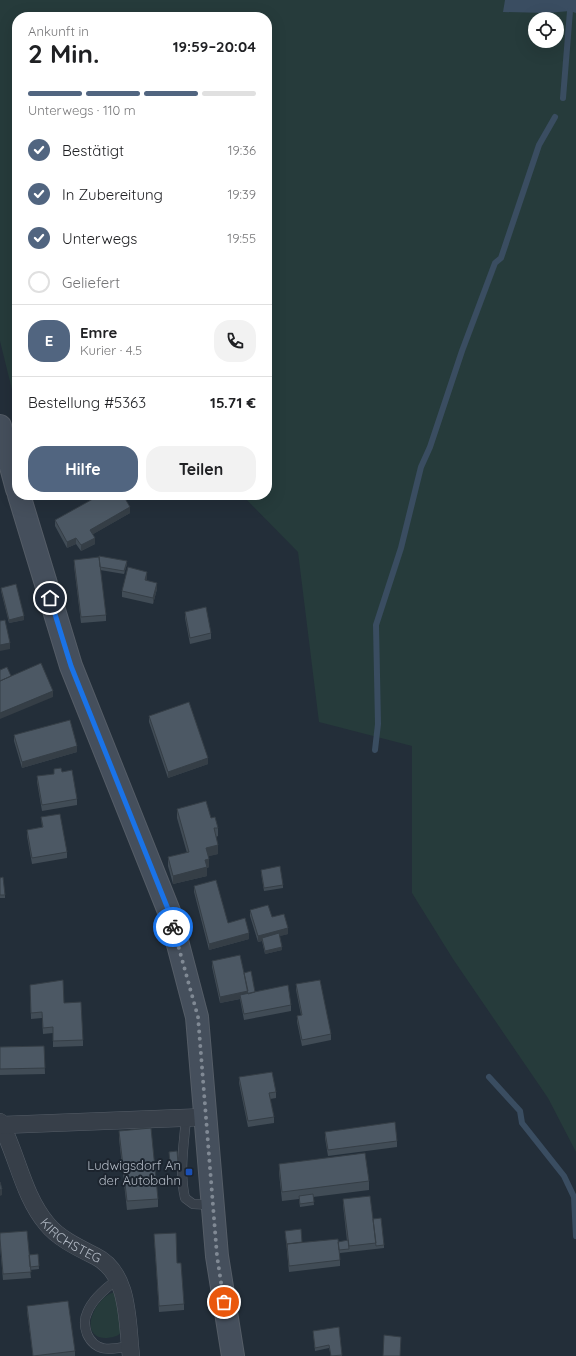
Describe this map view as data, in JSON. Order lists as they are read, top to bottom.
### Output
{
  "streets": {
    "street": ["KIRCHSTEG"]
  },
  "places": {
    "transit": ["Ludwigsdorf An der Autobahn"]
  },
  "page": {
    "heading": ["2 Min.", "Ankunft in", "19:59–20:04"],
    "panel": [
      "Emre",
      "Kurier · 4.5",
      "Bestellung #5363",
      "15.71 €"
    ],
    "bar": "Unterwegs · 110 m",
    "list": [
      ["Bestätigt", "19:36"],
      ["In Zubereitung", "19:39"],
      ["Unterwegs", "19:55"],
      "Geliefert"
    ],
    "round": "E",
    "buttons": ["Hilfe", "Teilen"]
  }
}
